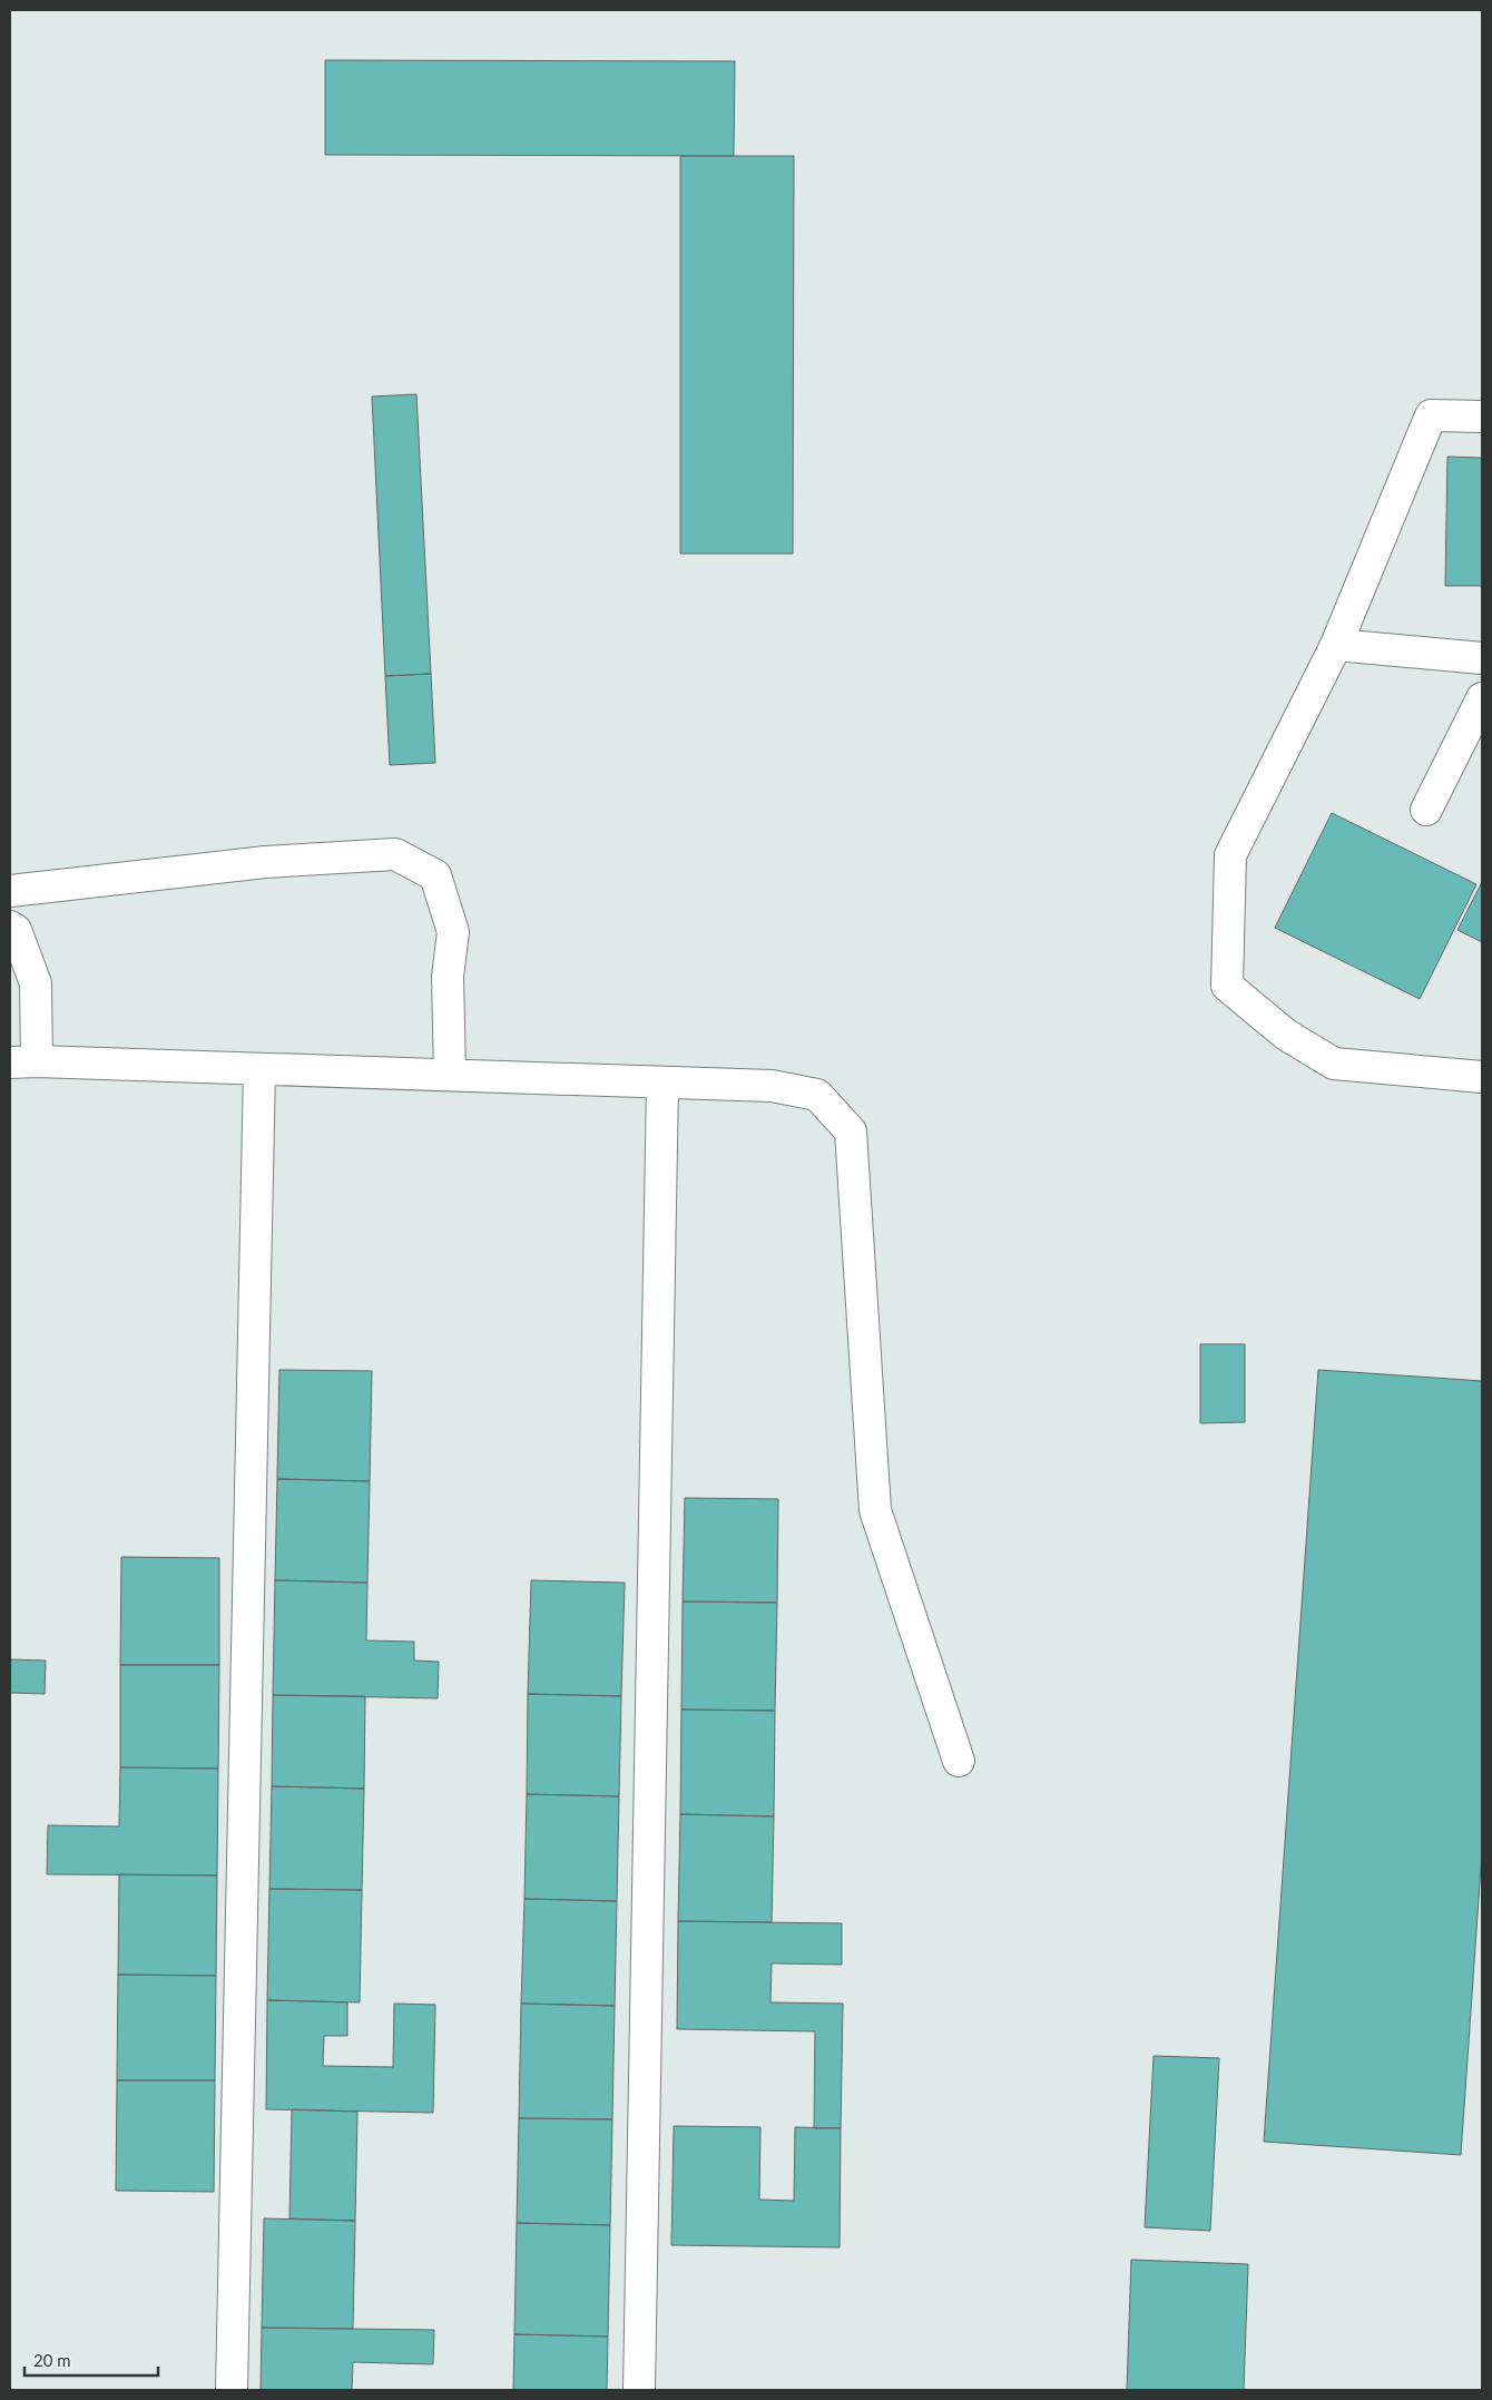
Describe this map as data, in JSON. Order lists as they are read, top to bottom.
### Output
{
  "scale_bar": "20 m"
}
